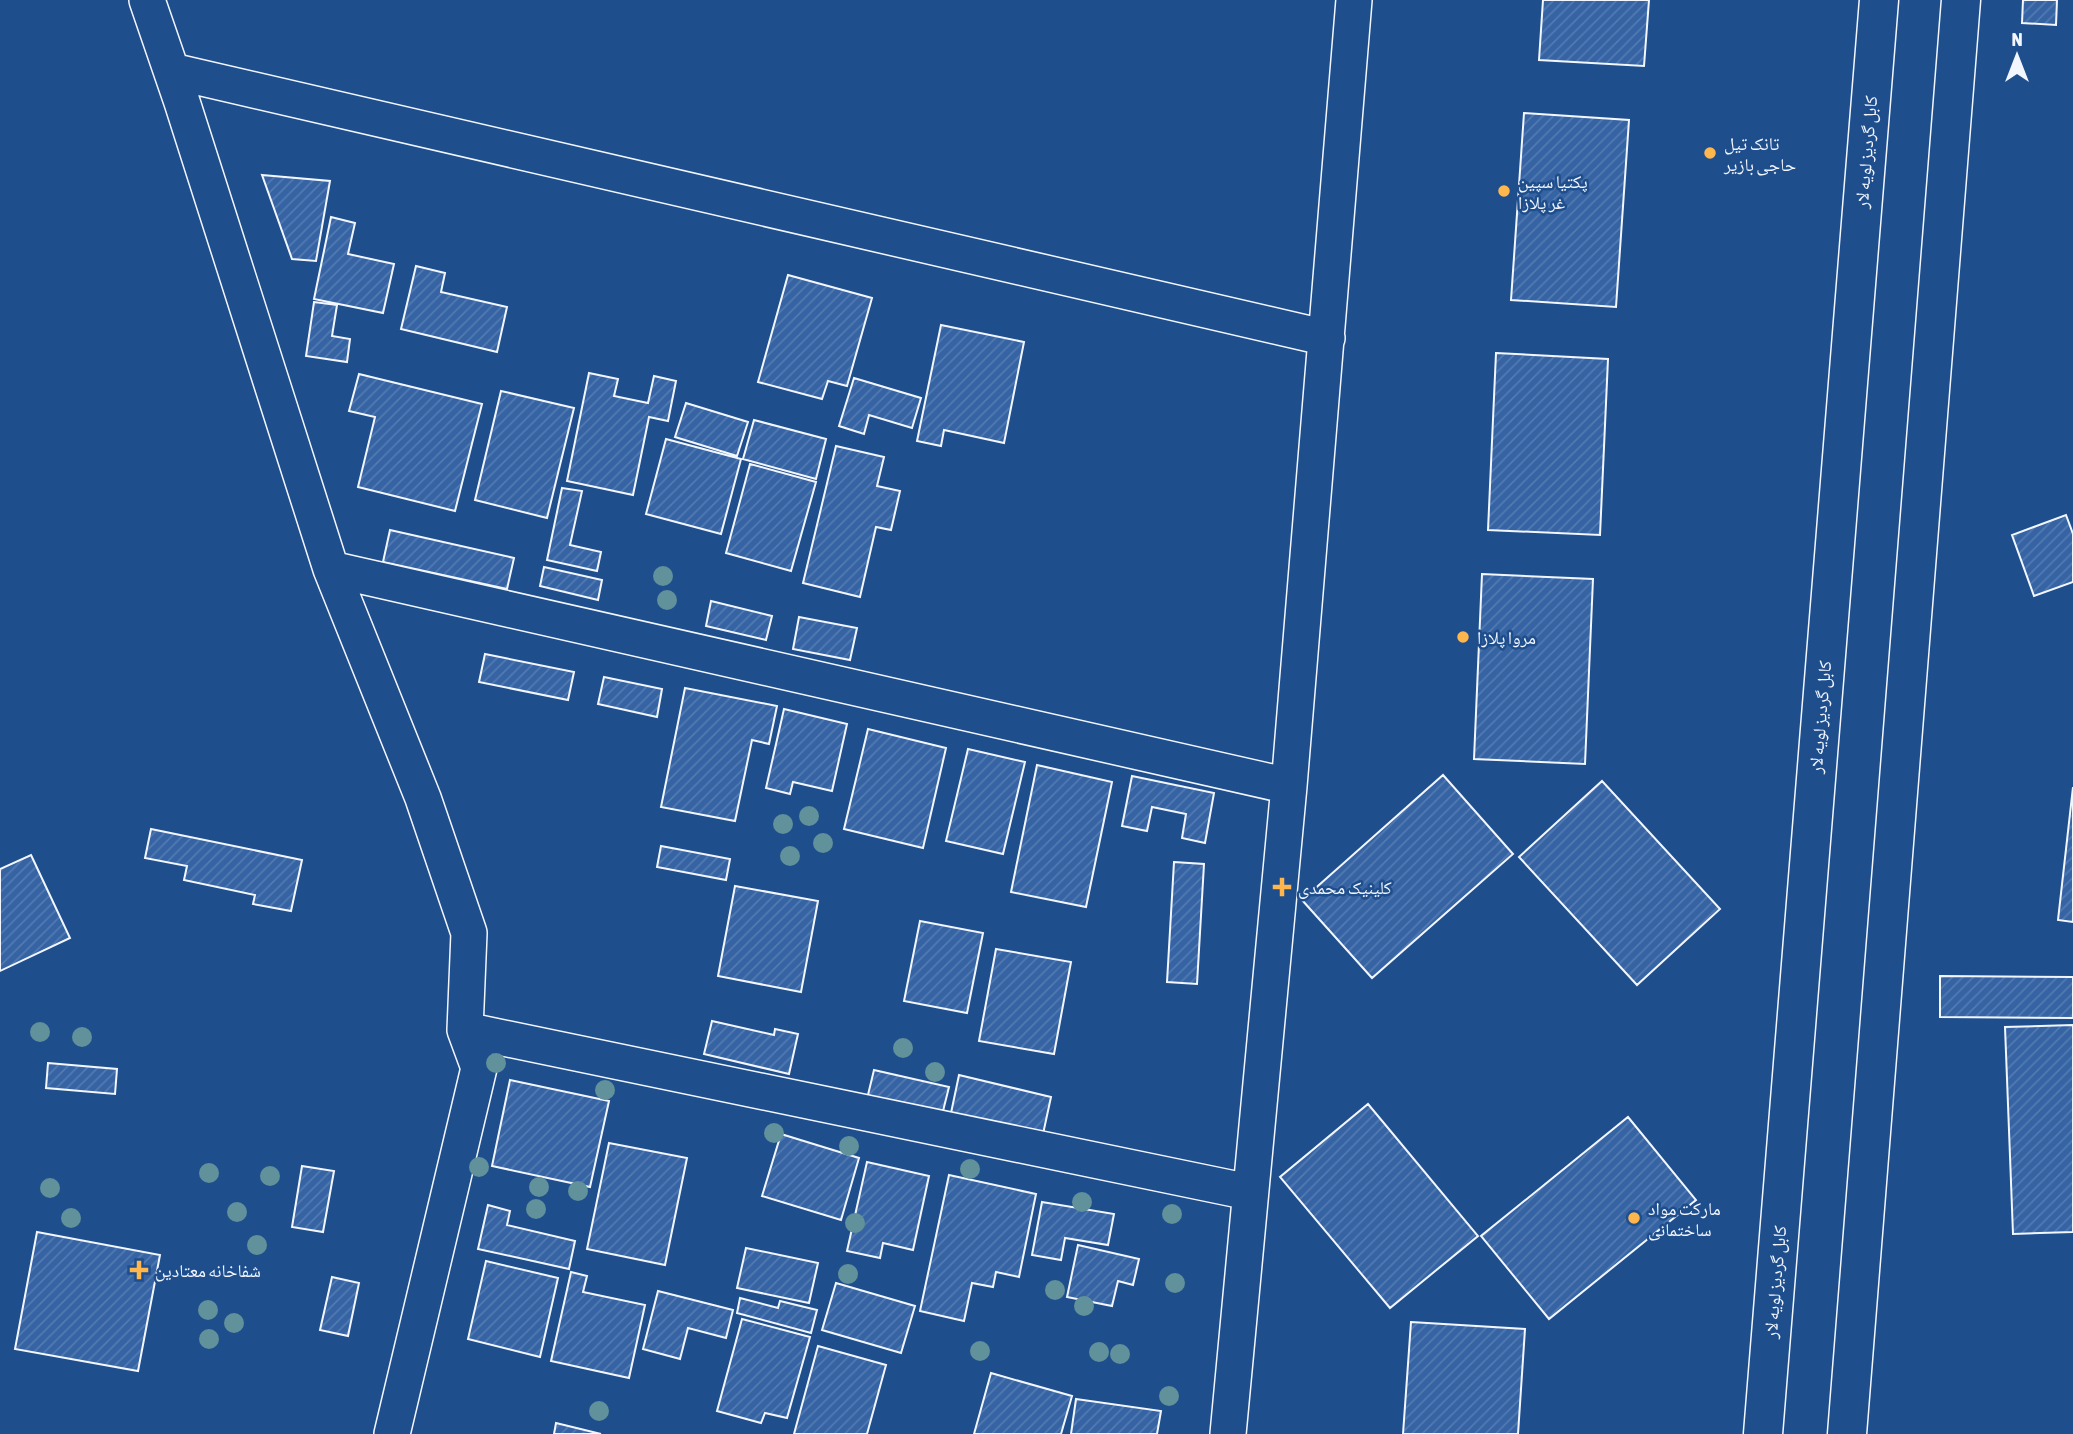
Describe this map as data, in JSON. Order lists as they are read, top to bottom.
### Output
{
  "streets": {
    "highway": ["کابل گردیز لویه لار"]
  },
  "places": {
    "other": [
      "تانک تیل حاجی بازیر",
      "پکتیا سپین غر پلازا",
      "مروا پلازا",
      "مارکت مواد ساختمانی"
    ],
    "health": ["کلینیک محمدی", "شفاخانه معتادین"]
  },
  "north": "top"
}
